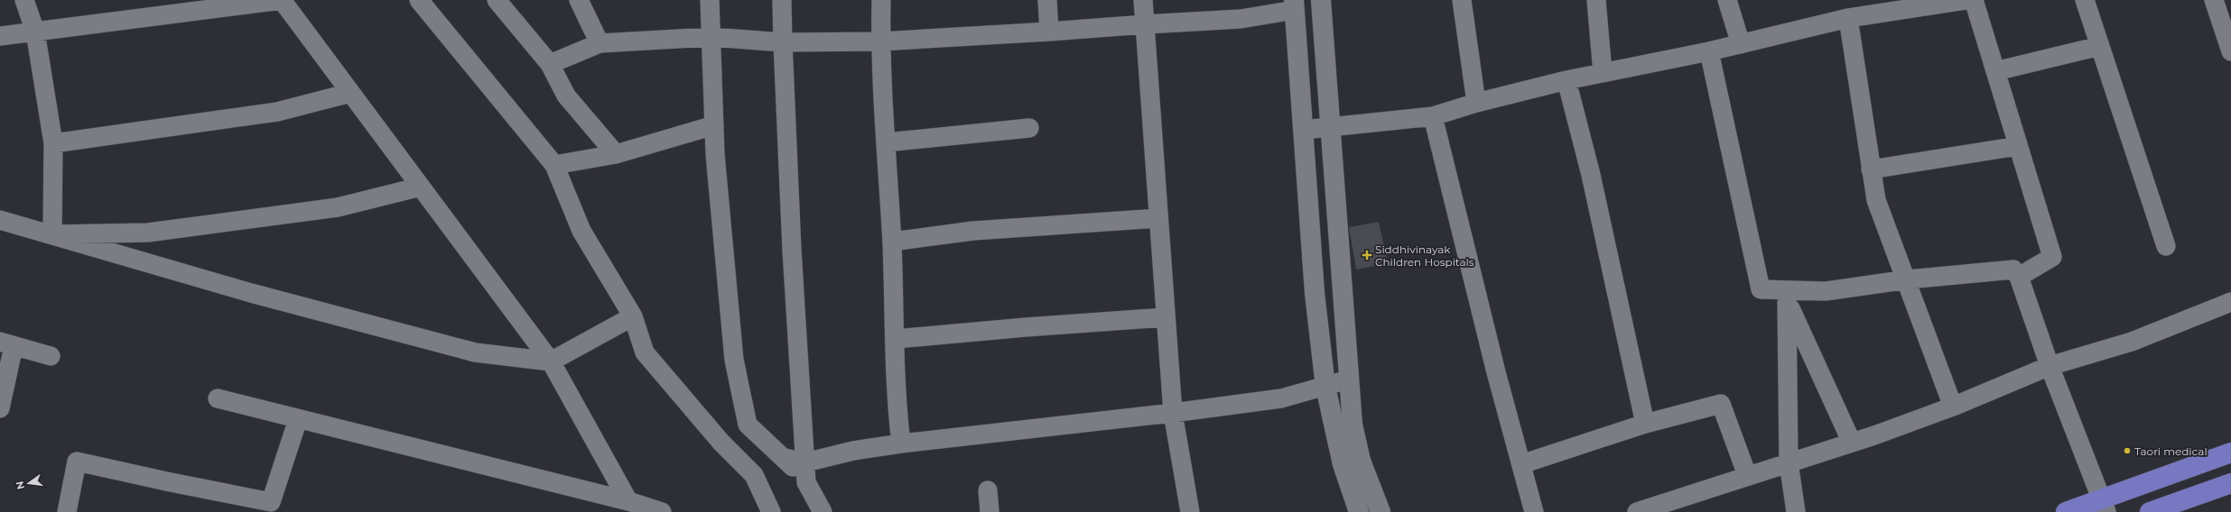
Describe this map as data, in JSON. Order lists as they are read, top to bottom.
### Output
{
  "places": {
    "health": ["Siddhivinayak Children Hospitals"],
    "other": ["Taori medical"]
  },
  "north": "left"
}
